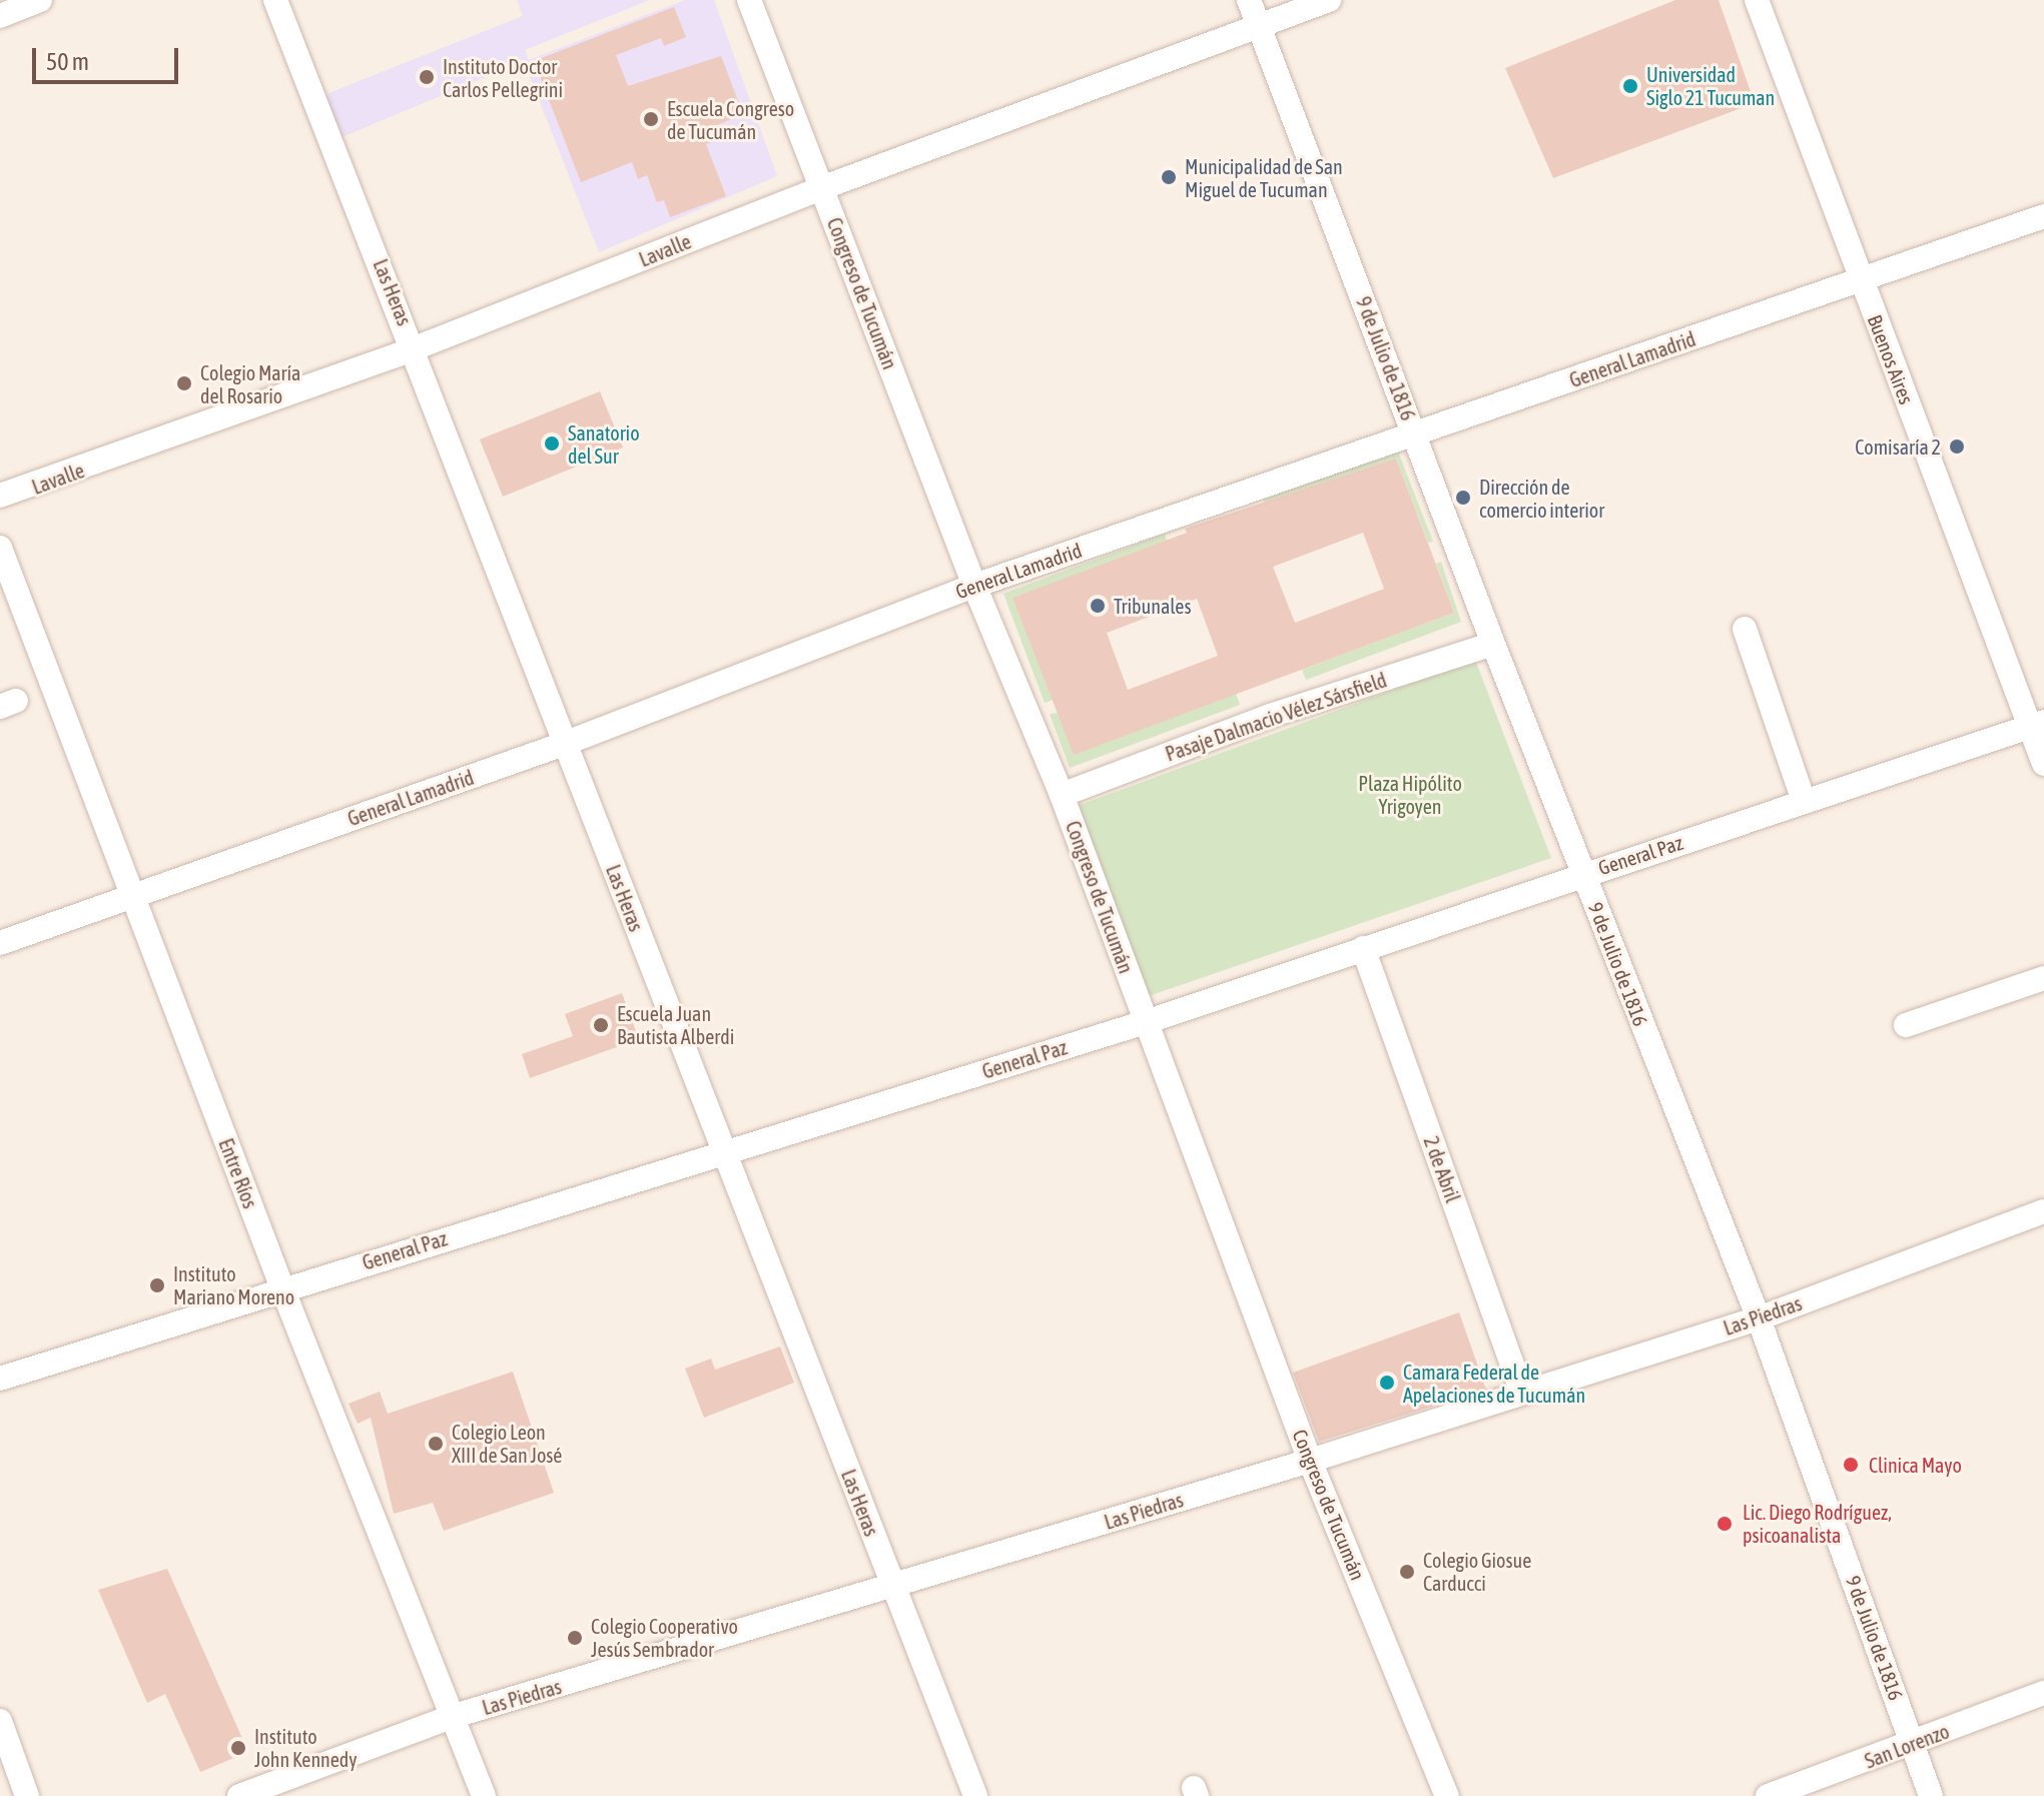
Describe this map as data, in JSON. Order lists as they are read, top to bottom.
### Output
{
  "streets": {
    "street": [
      "Lavalle",
      "Las Heras",
      "Congreso de Tucumán",
      "9 de Julio de 1816",
      "General Lamadrid",
      "Buenos Aires",
      "Pasaje Dalmacio Vélez Sársfield",
      "General Paz",
      "2 de Abril",
      "Entre Ríos",
      "Las Piedras",
      "San Lorenzo"
    ]
  },
  "crossings": [
    ["Lavalle", "Las Heras"],
    ["Lavalle", "Congreso de Tucumán"],
    ["Lavalle", "9 de Julio de 1816"],
    ["Las Heras", "General Lamadrid"],
    ["Las Heras", "General Paz"],
    ["Las Heras", "Las Piedras"],
    ["Congreso de Tucumán", "General Lamadrid"],
    ["Congreso de Tucumán", "Pasaje Dalmacio Vélez Sársfield"],
    ["Congreso de Tucumán", "General Paz"],
    ["Congreso de Tucumán", "Las Piedras"],
    ["9 de Julio de 1816", "General Lamadrid"],
    ["9 de Julio de 1816", "Pasaje Dalmacio Vélez Sársfield"],
    ["9 de Julio de 1816", "General Paz"],
    ["9 de Julio de 1816", "Las Piedras"],
    ["9 de Julio de 1816", "San Lorenzo"],
    ["General Lamadrid", "Buenos Aires"],
    ["General Lamadrid", "Entre Ríos"],
    ["Buenos Aires", "General Paz"],
    ["General Paz", "2 de Abril"],
    ["General Paz", "Entre Ríos"],
    ["2 de Abril", "Las Piedras"],
    ["Entre Ríos", "Las Piedras"]
  ],
  "parks": ["Plaza Hipólito Yrigoyen"],
  "places": [
    "Instituto Doctor Carlos Pellegrini",
    "Universidad Siglo 21 Tucuman",
    "Escuela Congreso de Tucumán",
    "Municipalidad de San Miguel de Tucuman",
    "Colegio María del Rosario",
    "Sanatorio del Sur",
    "Comisaría 2",
    "Dirección de comercio interior",
    "Tribunales",
    "Escuela Juan Bautista Alberdi",
    "Instituto Mariano Moreno",
    "Camara Federal de Apelaciones de Tucumán",
    "Colegio Leon XIII de San José",
    "Clinica Mayo",
    "Lic. Diego Rodríguez, psicoanalista",
    "Colegio Giosue Carducci",
    "Colegio Cooperativo Jesús Sembrador",
    "Instituto John Kennedy"
  ],
  "scale_bar": "50 m"
}
